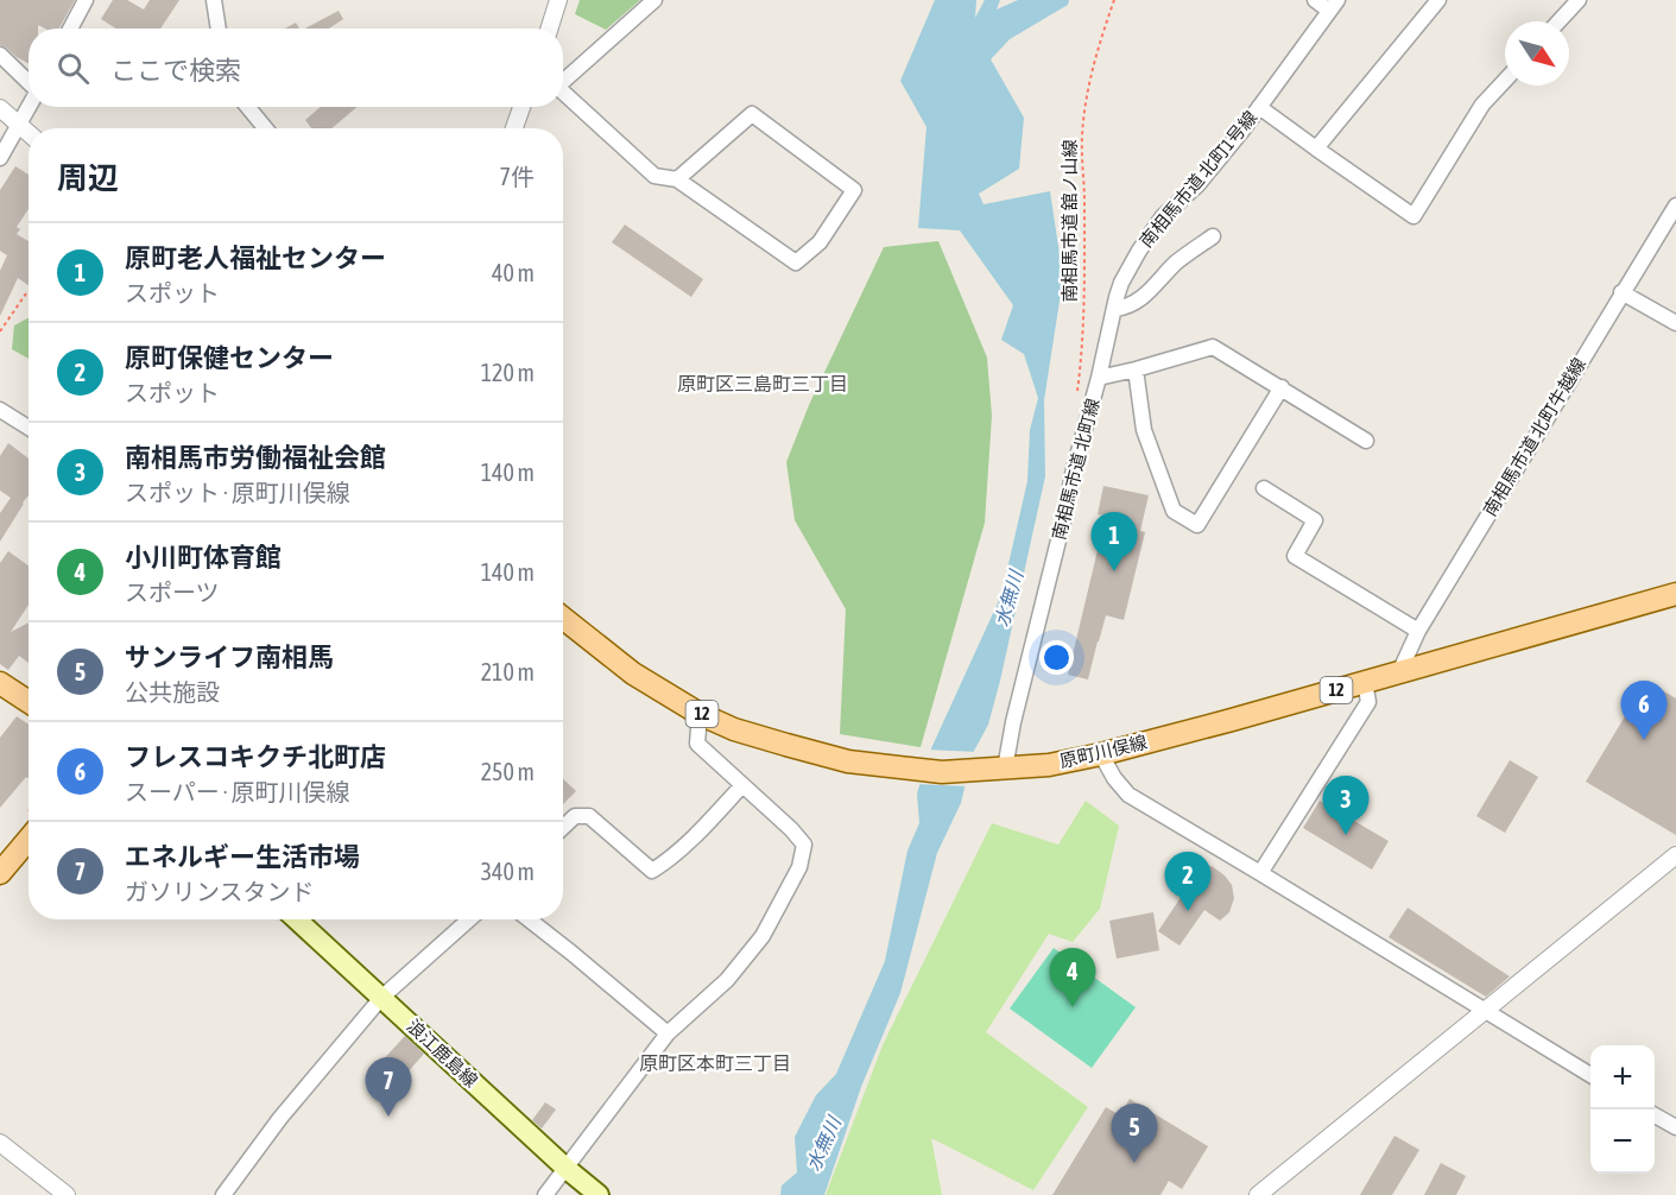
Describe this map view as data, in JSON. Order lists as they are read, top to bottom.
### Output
{
  "streets": {
    "main road": ["12", "原町川俣線", "浪江鹿島線"],
    "street": ["南相馬市道 北町1号線", "南相馬市道 北町牛越線", "南相馬市道 北町線"],
    "path": ["南相馬市道 舘ノ山線"]
  },
  "crossings": [
    ["南相馬市道 北町1号線", "南相馬市道 北町線"],
    ["南相馬市道 北町牛越線", "原町川俣線"],
    ["南相馬市道 北町線", "原町川俣線"]
  ],
  "districts": ["原町区三島町三丁目", "原町区本町三丁目"],
  "water": ["水無川"],
  "north": "bottom right",
  "page": {
    "search": "ここで検索",
    "heading": ["周辺", "7件"],
    "list": [
      {
        "mark": "1",
        "name": "原町老人福祉センター",
        "note": "スポット",
        "value": "40 m"
      },
      {
        "mark": "2",
        "name": "原町保健センター",
        "note": "スポット",
        "value": "120 m"
      },
      {
        "mark": "3",
        "name": "南相馬市労働福祉会館",
        "note": "スポット · 原町川俣線",
        "value": "140 m"
      },
      {
        "mark": "4",
        "name": "小川町体育館",
        "note": "スポーツ",
        "value": "140 m"
      },
      {
        "mark": "5",
        "name": "サンライフ南相馬",
        "note": "公共施設",
        "value": "210 m"
      },
      {
        "mark": "6",
        "name": "フレスコキクチ北町店",
        "note": "スーパー · 原町川俣線",
        "value": "250 m"
      },
      {
        "mark": "7",
        "name": "エネルギー生活市場",
        "note": "ガソリンスタンド",
        "value": "340 m"
      }
    ],
    "pins": [
      "1",
      "6",
      "3",
      "2",
      "4",
      "7",
      "5"
    ],
    "map_buttons": ["+", "−"]
  }
}
